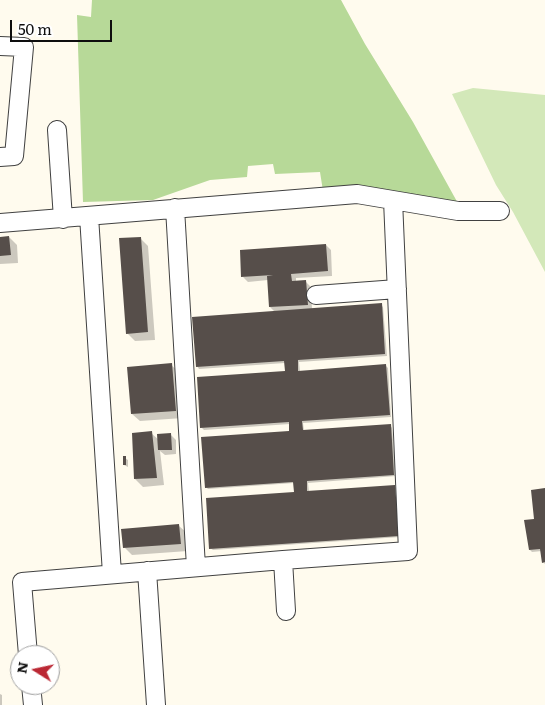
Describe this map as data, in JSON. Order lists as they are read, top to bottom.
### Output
{
  "scale_bar": "50 m",
  "north": "left"
}
